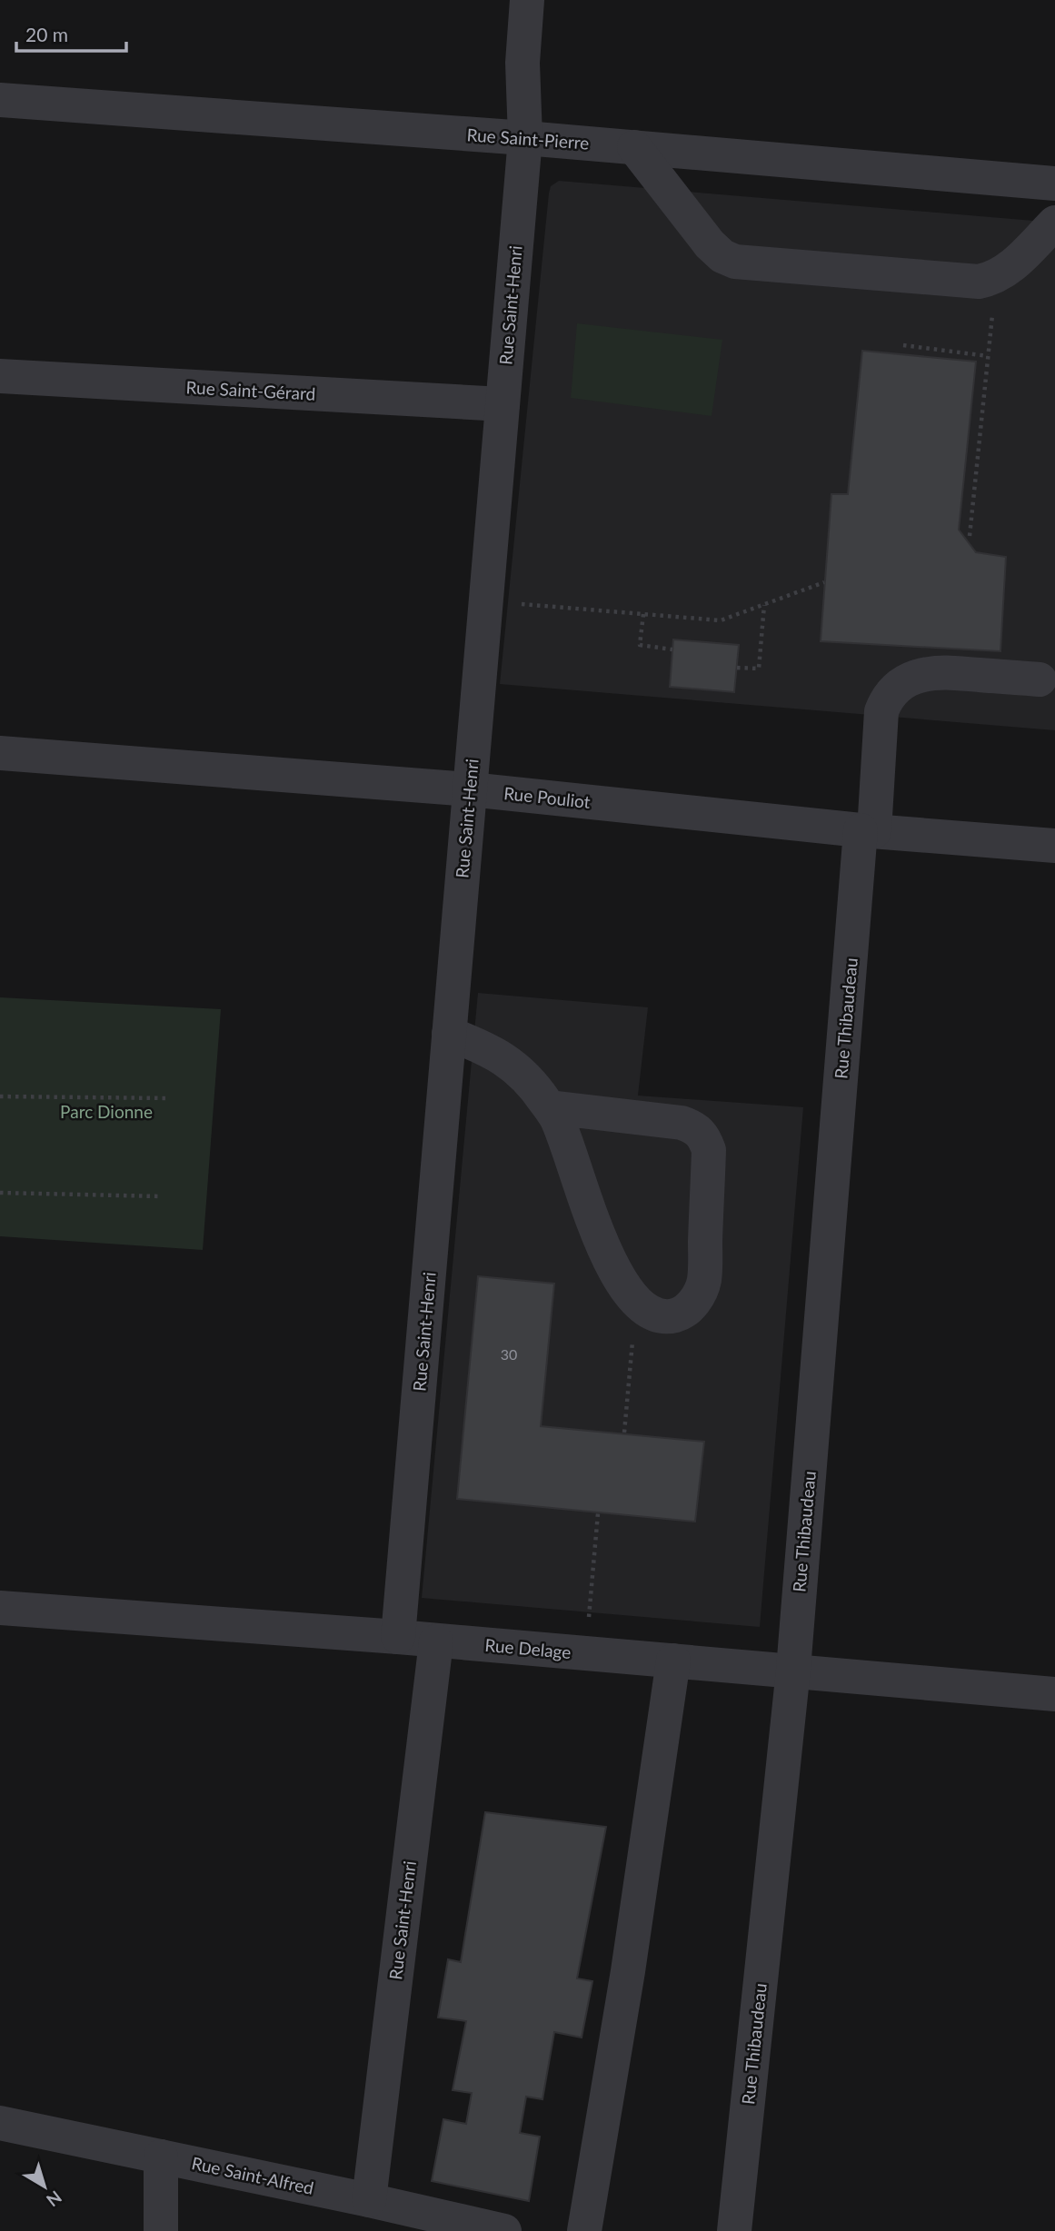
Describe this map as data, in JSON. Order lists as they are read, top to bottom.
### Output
{
  "streets": {
    "street": [
      "Rue Saint-Pierre",
      "Rue Saint-Henri",
      "Rue Saint-Gérard",
      "Rue Pouliot",
      "Rue Thibaudeau",
      "Rue Delage",
      "Rue Saint-Alfred"
    ]
  },
  "crossings": [
    ["Rue Saint-Pierre", "Rue Saint-Henri"],
    ["Rue Saint-Henri", "Rue Saint-Gérard"],
    ["Rue Saint-Henri", "Rue Pouliot"],
    ["Rue Saint-Henri", "Rue Delage"],
    ["Rue Saint-Henri", "Rue Saint-Alfred"],
    ["Rue Pouliot", "Rue Thibaudeau"],
    ["Rue Thibaudeau", "Rue Delage"]
  ],
  "parks": ["Parc Dionne"],
  "house_numbers": ["30"],
  "scale_bar": "20 m",
  "north": "bottom right"
}
